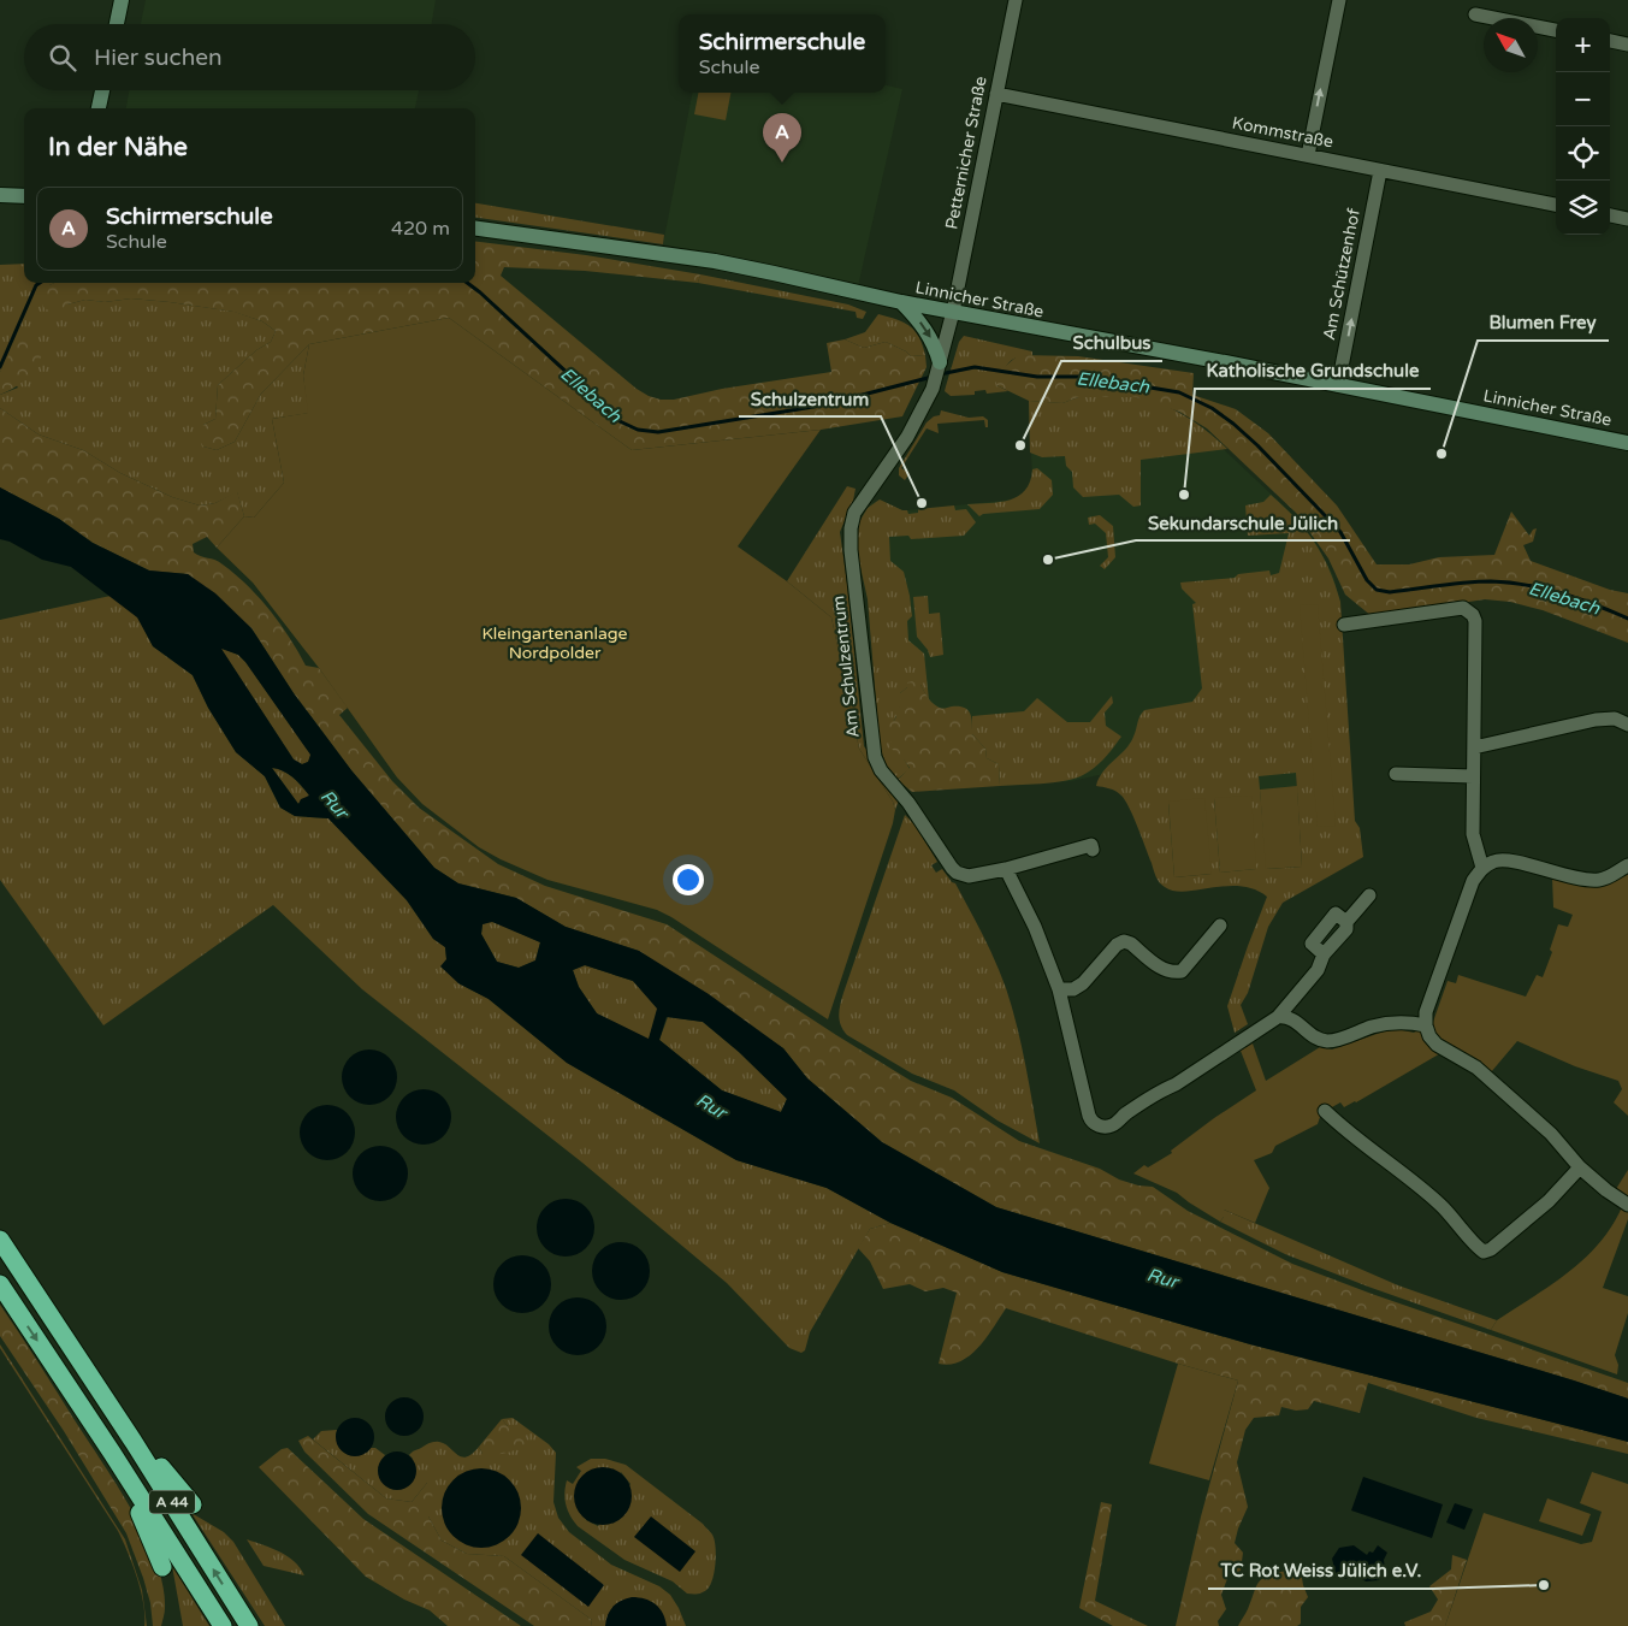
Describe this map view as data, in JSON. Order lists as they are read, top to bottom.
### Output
{
  "streets": {
    "highway": ["A 44"],
    "main road": ["Linnicher Straße"],
    "street": [
      "Kommstraße",
      "Petternicher Straße",
      "Am Schützenhof",
      "Am Schulzentrum"
    ]
  },
  "crossings": [
    ["Kommstraße", "Petternicher Straße"],
    ["Kommstraße", "Am Schützenhof"],
    ["Petternicher Straße", "Linnicher Straße"],
    ["Petternicher Straße", "Am Schulzentrum"],
    ["Am Schützenhof", "Linnicher Straße"],
    ["Linnicher Straße", "Am Schulzentrum"]
  ],
  "one_way": ["Am Schützenhof"],
  "water": ["Ellebach", "Rur"],
  "parks": ["Kleingartenanlage Nordpolder"],
  "places": [
    "Schulbus",
    "Blumen Frey",
    "Katholische Grundschule",
    "Schulzentrum",
    "Sekundarschule Jülich",
    "TC Rot Weiss Jülich e.V."
  ],
  "north": "top left",
  "page": {
    "popup": ["Schirmerschule", "Schule"],
    "map_buttons": ["+", "−"],
    "search": "Hier suchen",
    "heading": "In der Nähe",
    "pins": "A",
    "list": [
      {
        "mark": "A",
        "name": "Schirmerschule",
        "note": "Schule",
        "value": "420 m"
      }
    ]
  }
}
